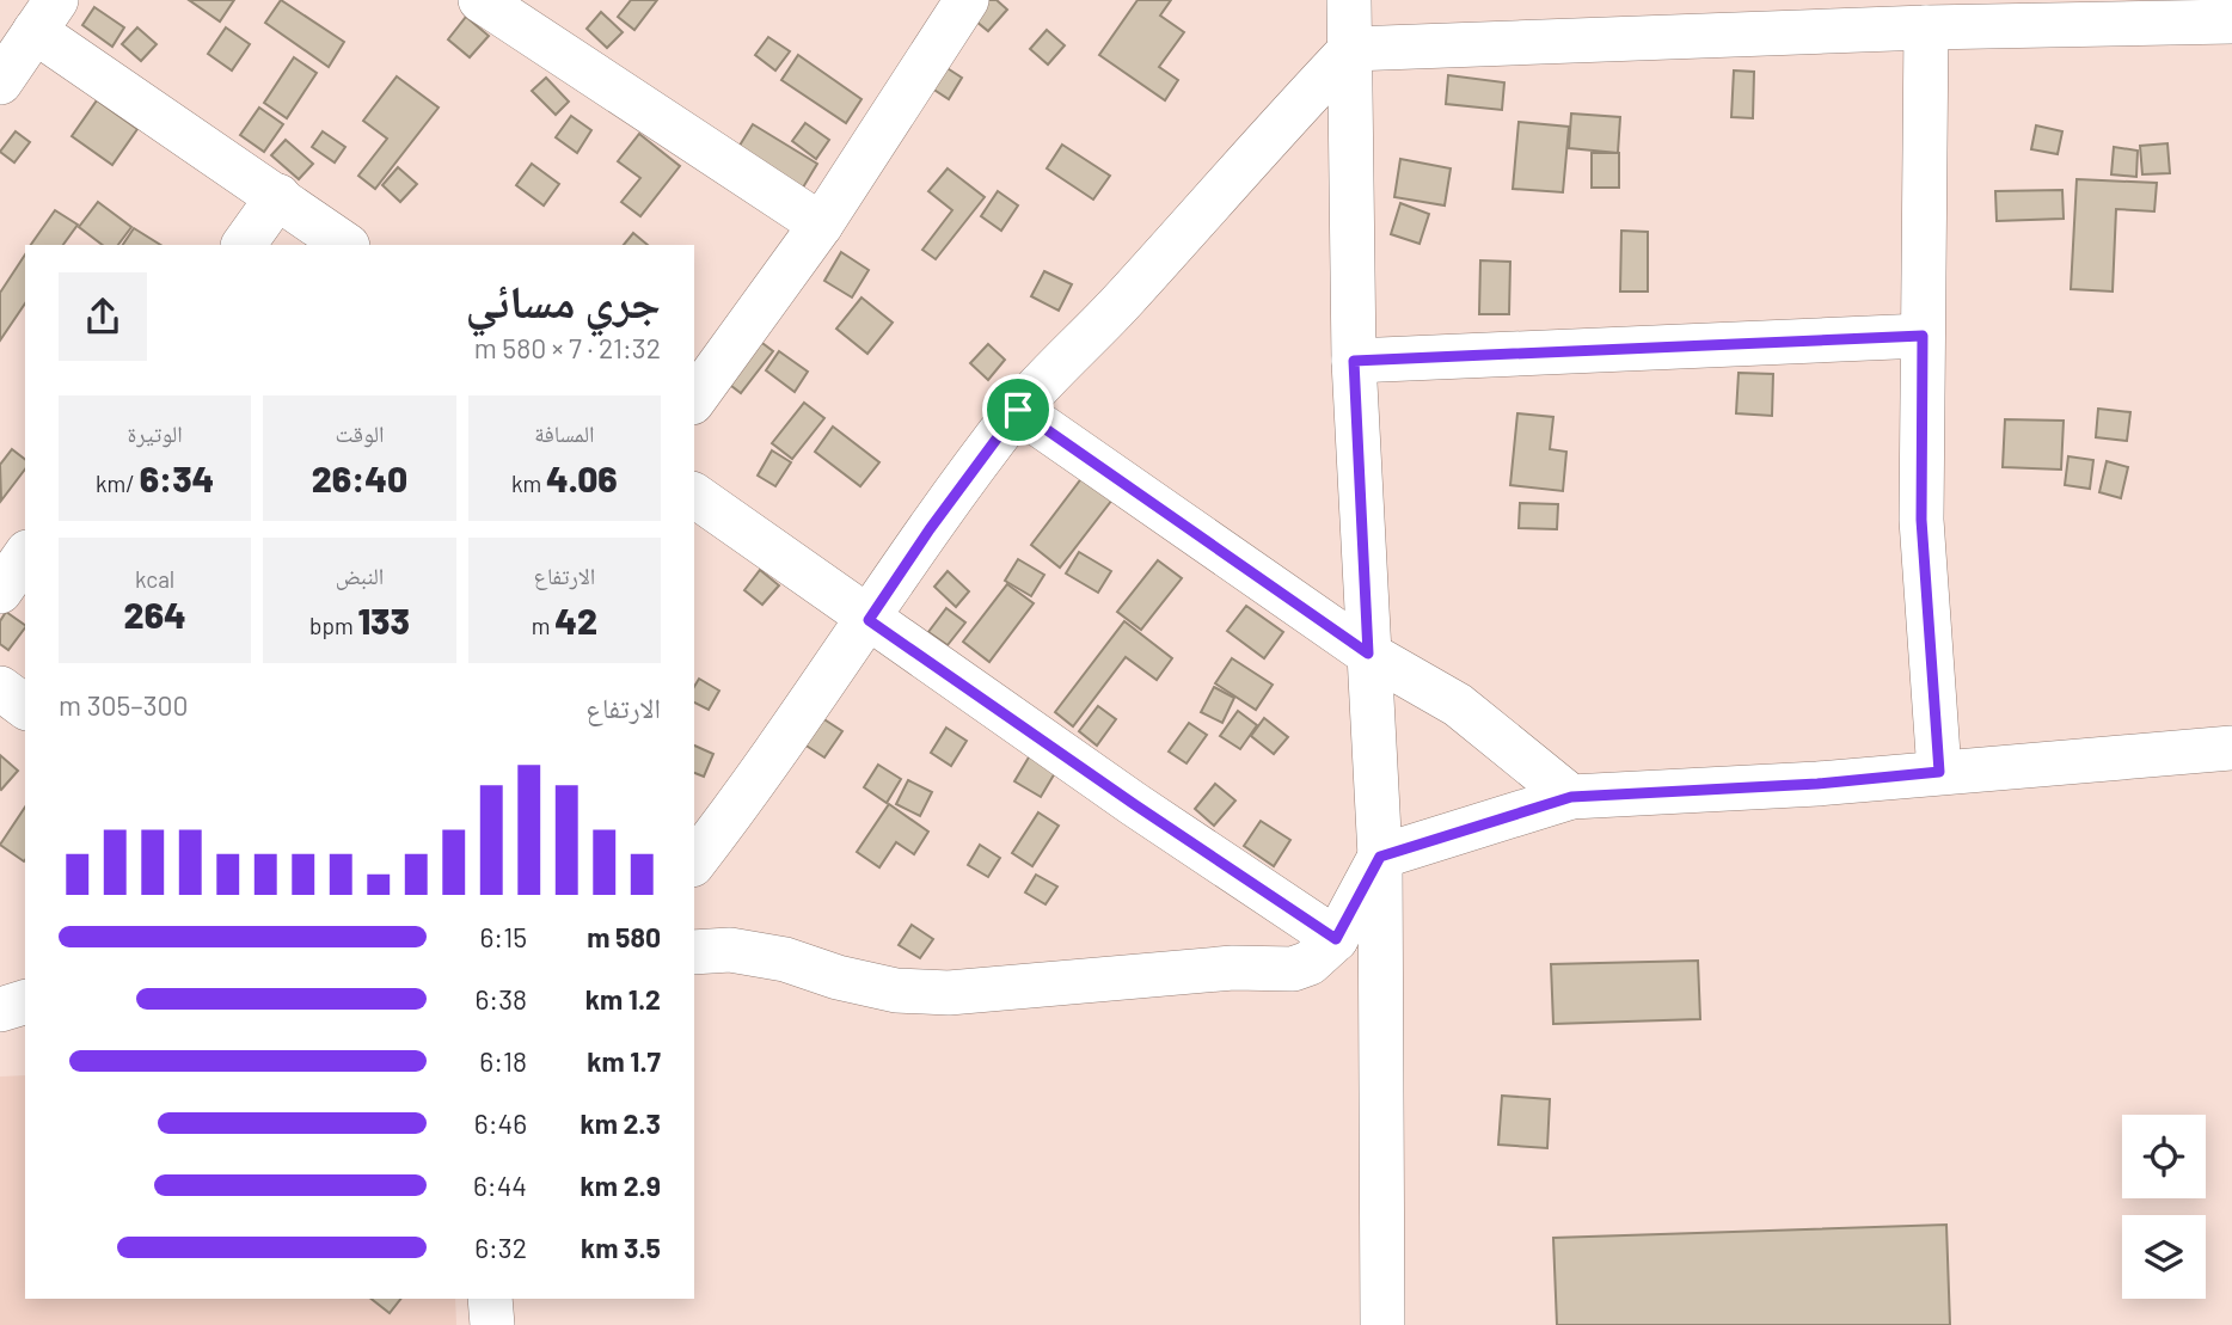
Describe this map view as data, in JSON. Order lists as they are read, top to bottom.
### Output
{
  "page": {
    "heading": ["جري مسائي", "21:32 · 7 × 580 m"],
    "stats": [
      ["المسافة", "4.06 km"],
      ["الوقت", "26:40"],
      ["الوتيرة", "6:34 /km"],
      ["الارتفاع", "42 m"],
      ["النبض", "133 bpm"],
      ["kcal", "264"]
    ],
    "chart": ["الارتفاع", "300–305 m"],
    "list": [
      {
        "name": "580 m",
        "note": "6:15"
      },
      {
        "name": "1.2 km",
        "note": "6:38"
      },
      {
        "name": "1.7 km",
        "note": "6:18"
      },
      {
        "name": "2.3 km",
        "note": "6:46"
      },
      {
        "name": "2.9 km",
        "note": "6:44"
      },
      {
        "name": "3.5 km",
        "note": "6:32"
      }
    ]
  }
}
